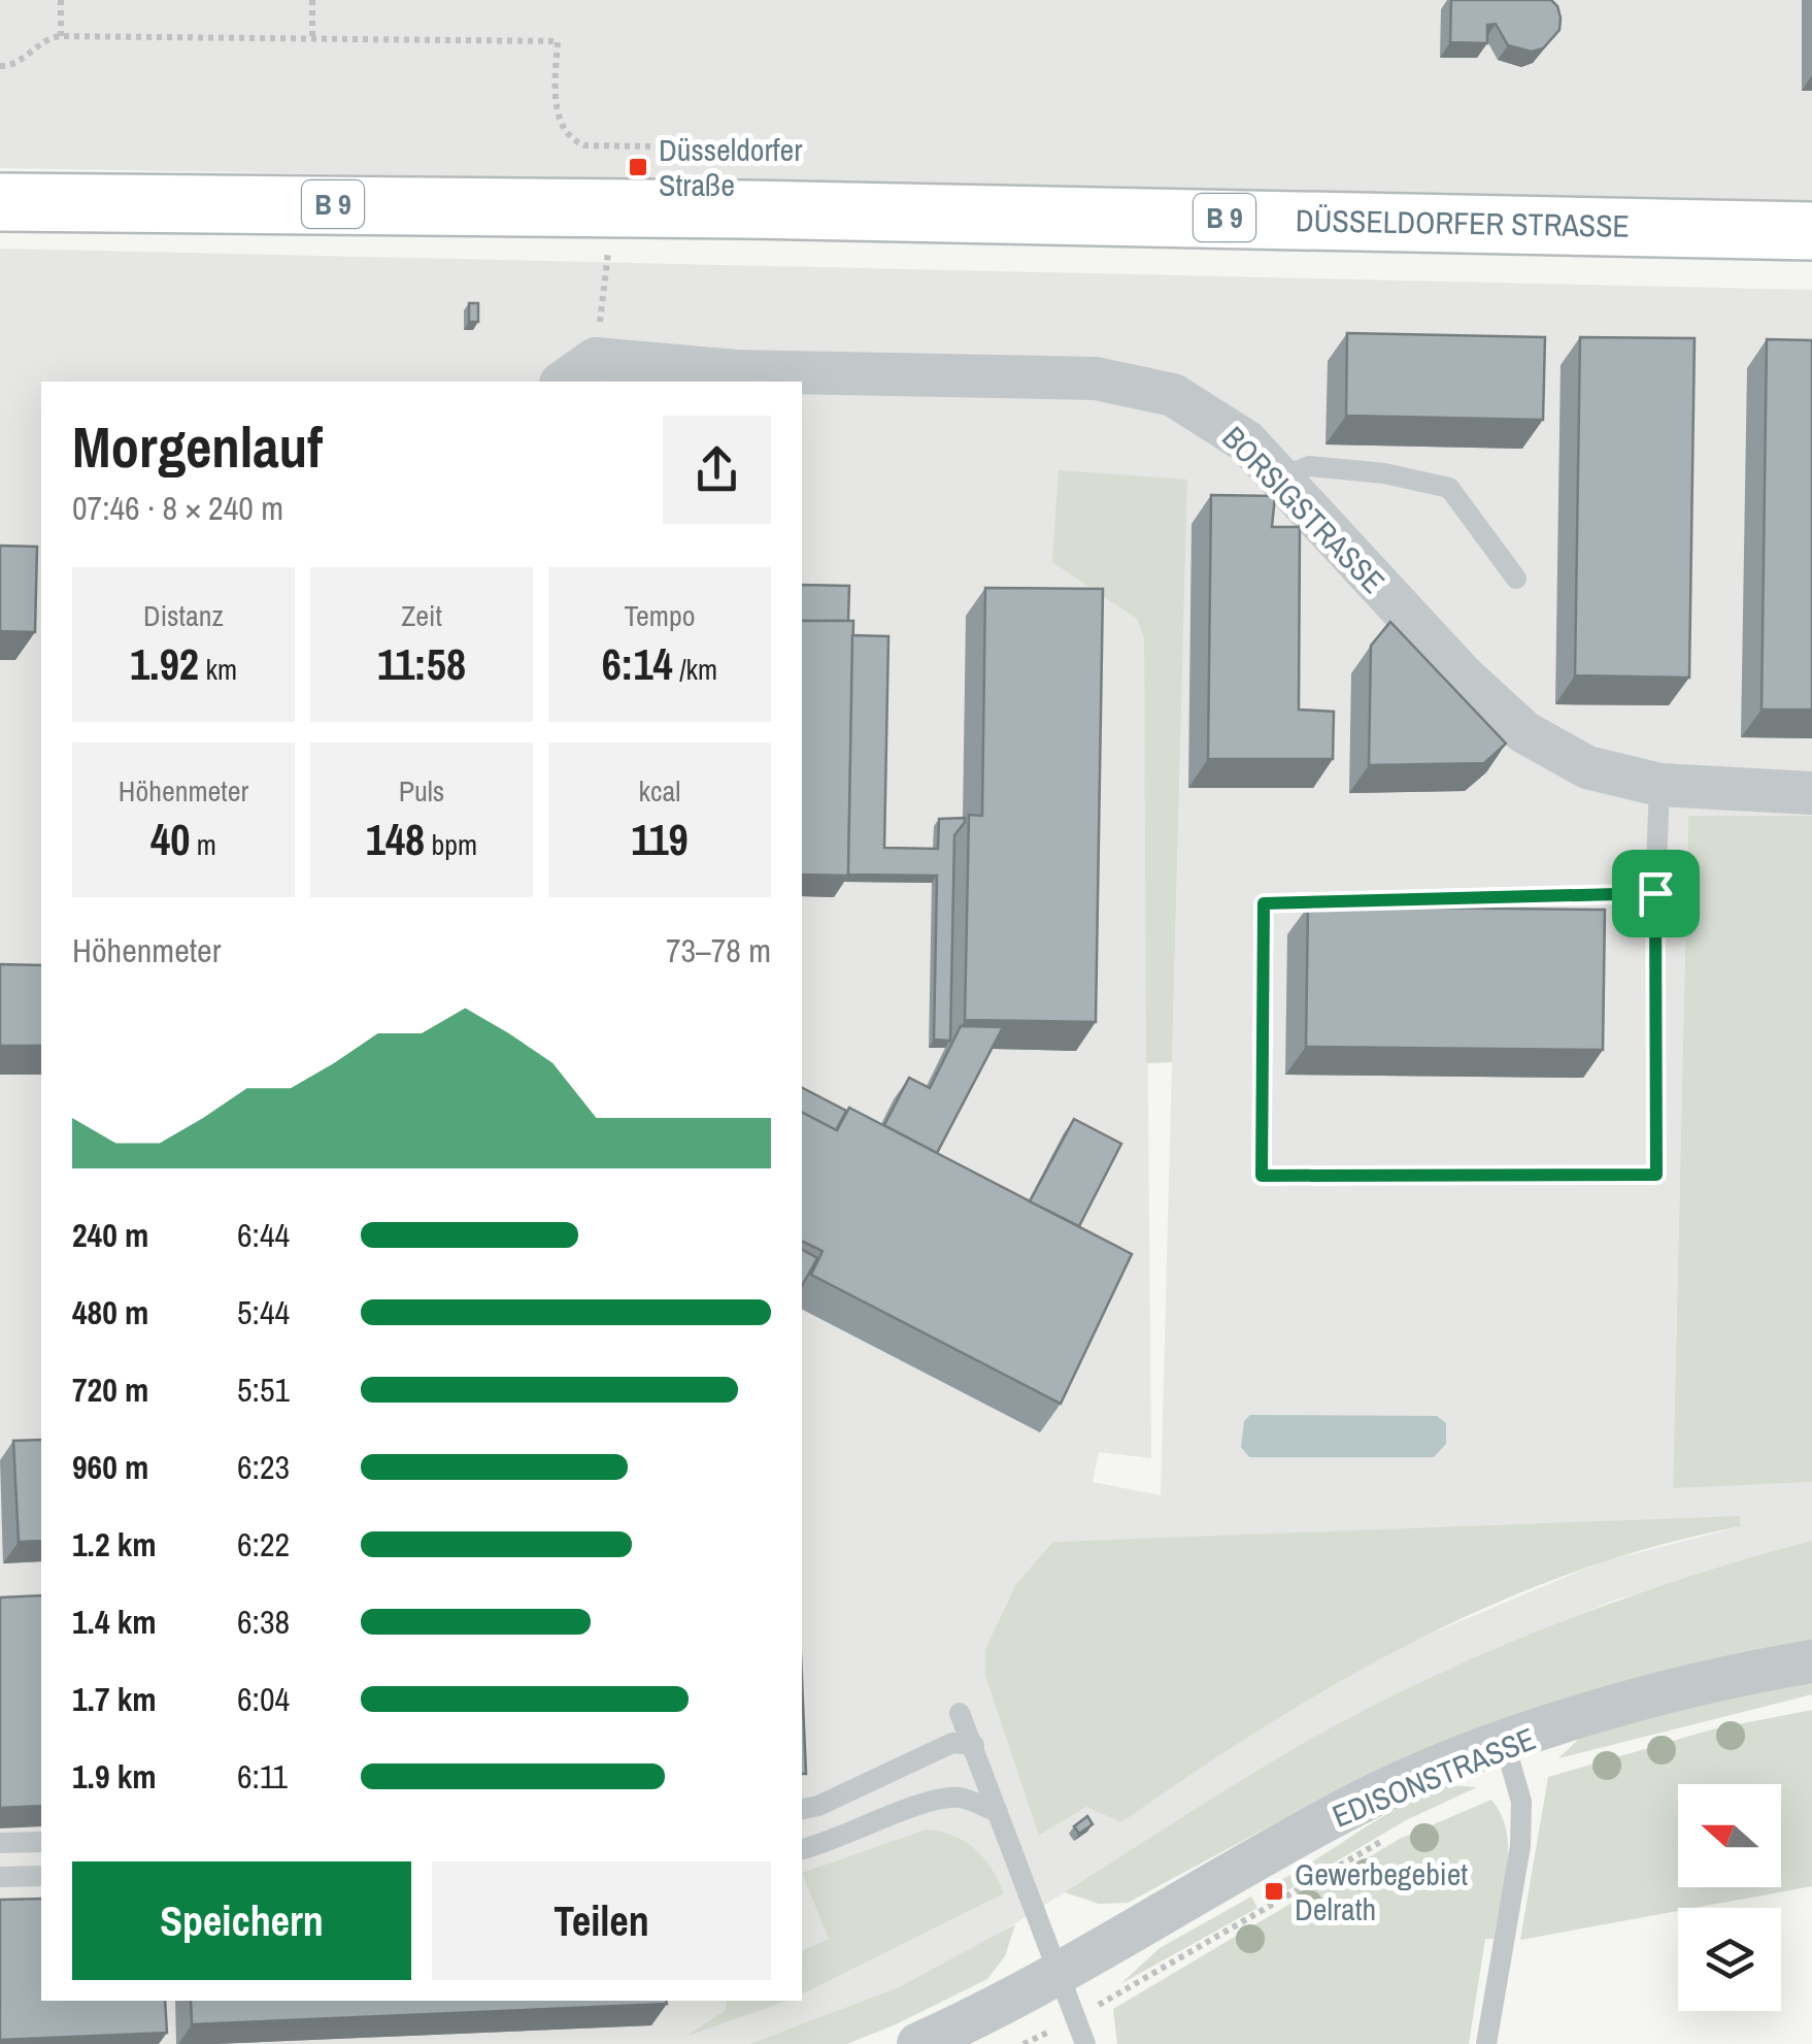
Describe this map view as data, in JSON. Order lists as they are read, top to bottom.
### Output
{
  "streets": {
    "main road": ["B 9", "DÜSSELDORFER STRASSE"],
    "street": ["BORSIGSTRASSE", "EDISONSTRASSE"]
  },
  "places": {
    "transit": ["Düsseldorfer Straße", "Gewerbegebiet Delrath"]
  },
  "north": "left",
  "page": {
    "heading": ["Morgenlauf", "07:46 · 8 × 240 m"],
    "stats": [
      ["Distanz", "1.92 km"],
      ["Zeit", "11:58"],
      ["Tempo", "6:14 /km"],
      ["Höhenmeter", "40 m"],
      ["Puls", "148 bpm"],
      ["kcal", "119"]
    ],
    "chart": ["Höhenmeter", "73–78 m"],
    "list": [
      {
        "name": "240 m",
        "note": "6:44"
      },
      {
        "name": "480 m",
        "note": "5:44"
      },
      {
        "name": "720 m",
        "note": "5:51"
      },
      {
        "name": "960 m",
        "note": "6:23"
      },
      {
        "name": "1.2 km",
        "note": "6:22"
      },
      {
        "name": "1.4 km",
        "note": "6:38"
      },
      {
        "name": "1.7 km",
        "note": "6:04"
      },
      {
        "name": "1.9 km",
        "note": "6:11"
      }
    ],
    "buttons": ["Speichern", "Teilen"]
  }
}
